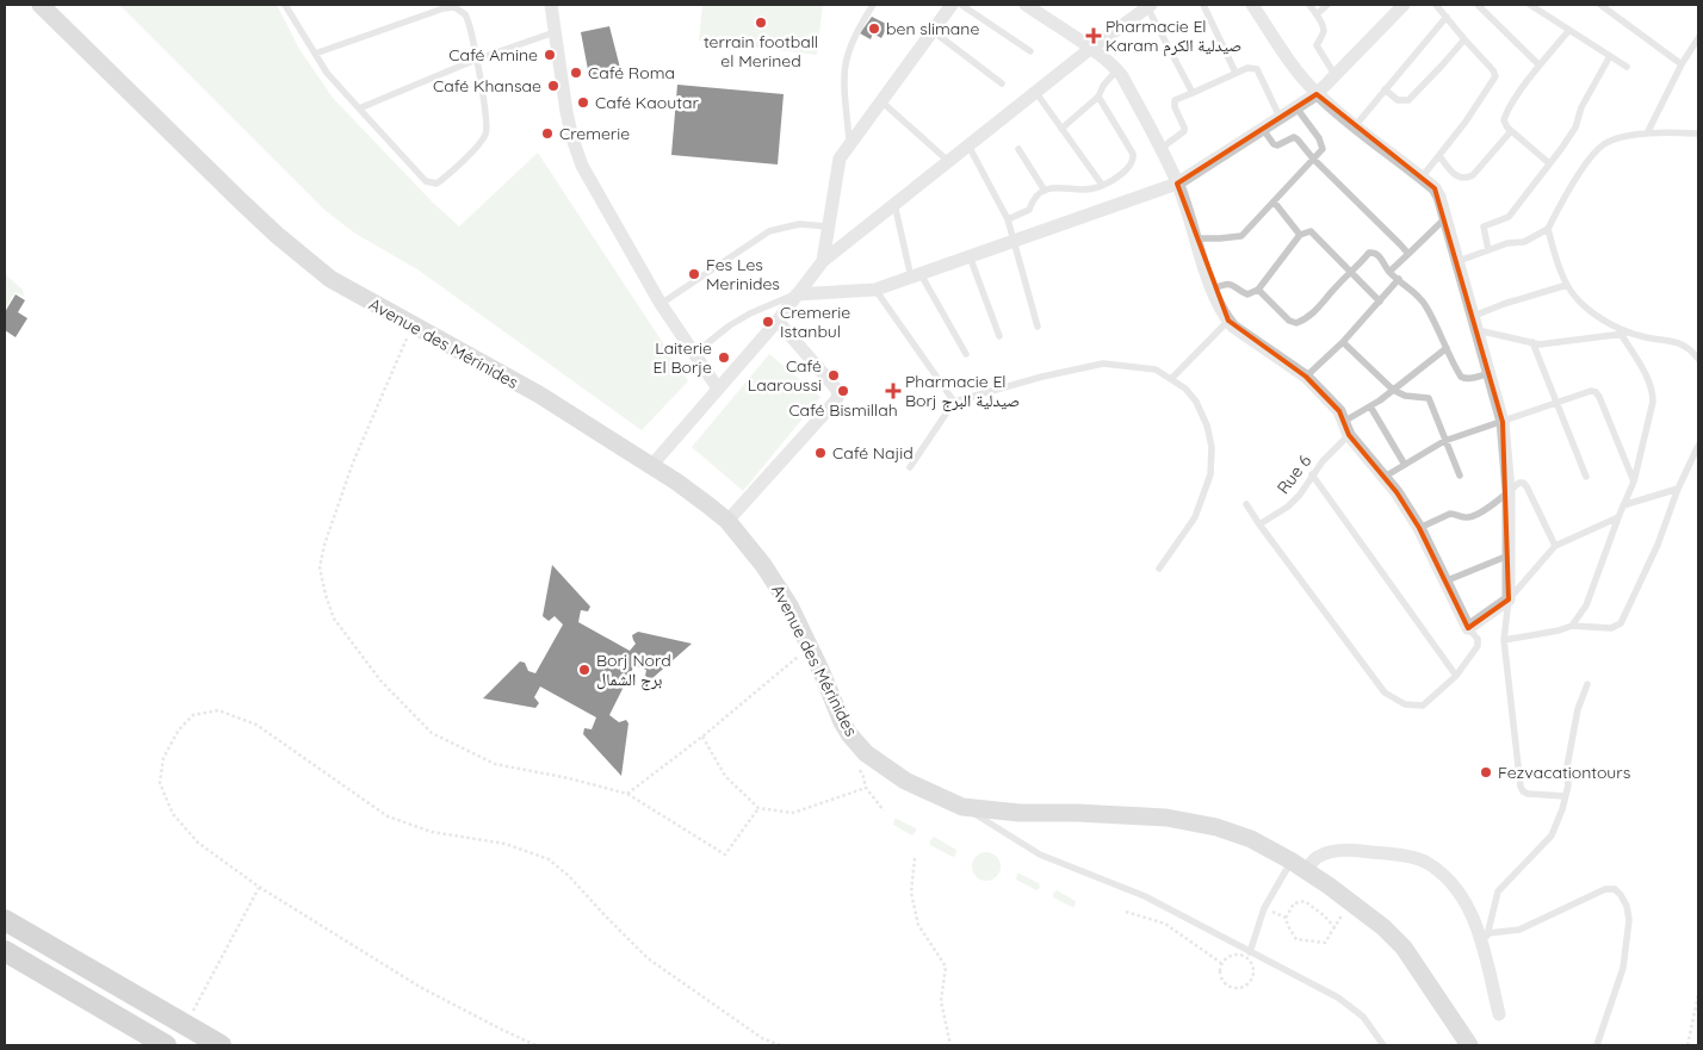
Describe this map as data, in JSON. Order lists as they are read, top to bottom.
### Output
{
  "streets": {
    "main road": ["Avenue des Mérinides"],
    "lane": ["Rue 6"]
  },
  "places": {
    "other": [
      "terrain football el Merined",
      "ben slimane",
      "Café Amine",
      "Café Roma",
      "Café Khansae",
      "Café Kaoutar",
      "Cremerie",
      "Fes Les Merinides",
      "Cremerie Istanbul",
      "Laiterie El Borje",
      "Café Laaroussi",
      "Café Bismillah",
      "Café Najid",
      "Borj Nord برج الشمال",
      "Fezvacationtours"
    ],
    "health": ["Pharmacie El Karam صيدلية الكرم", "Pharmacie El Borj صيدلية البرج"]
  }
}
